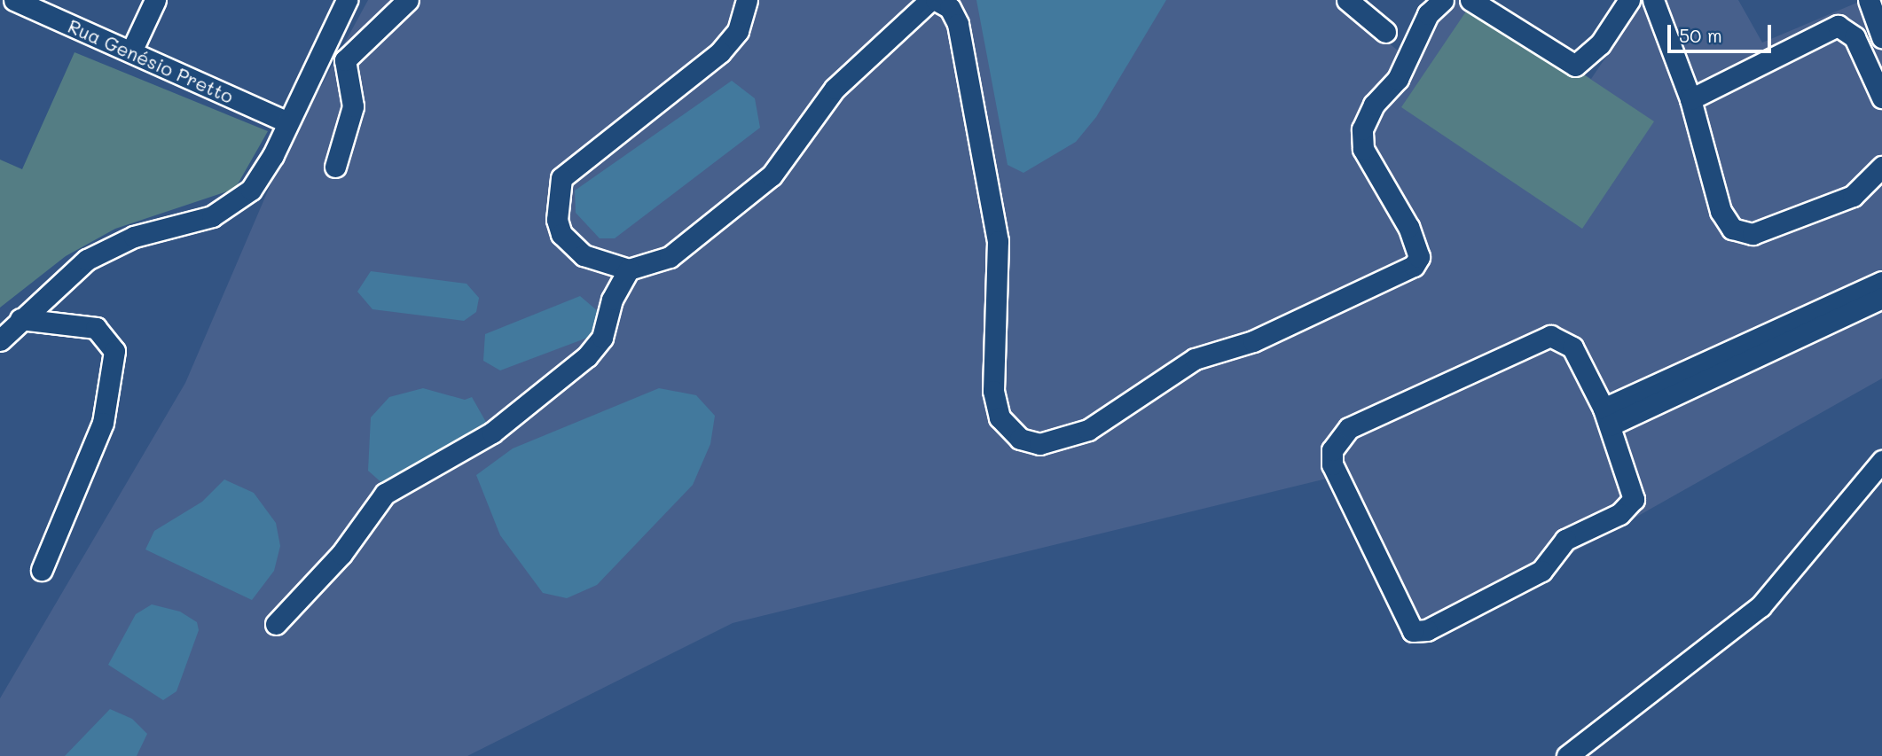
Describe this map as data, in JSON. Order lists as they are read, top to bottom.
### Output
{
  "streets": {
    "street": ["Rua Genésio Pretto"]
  },
  "scale_bar": "50 m"
}
